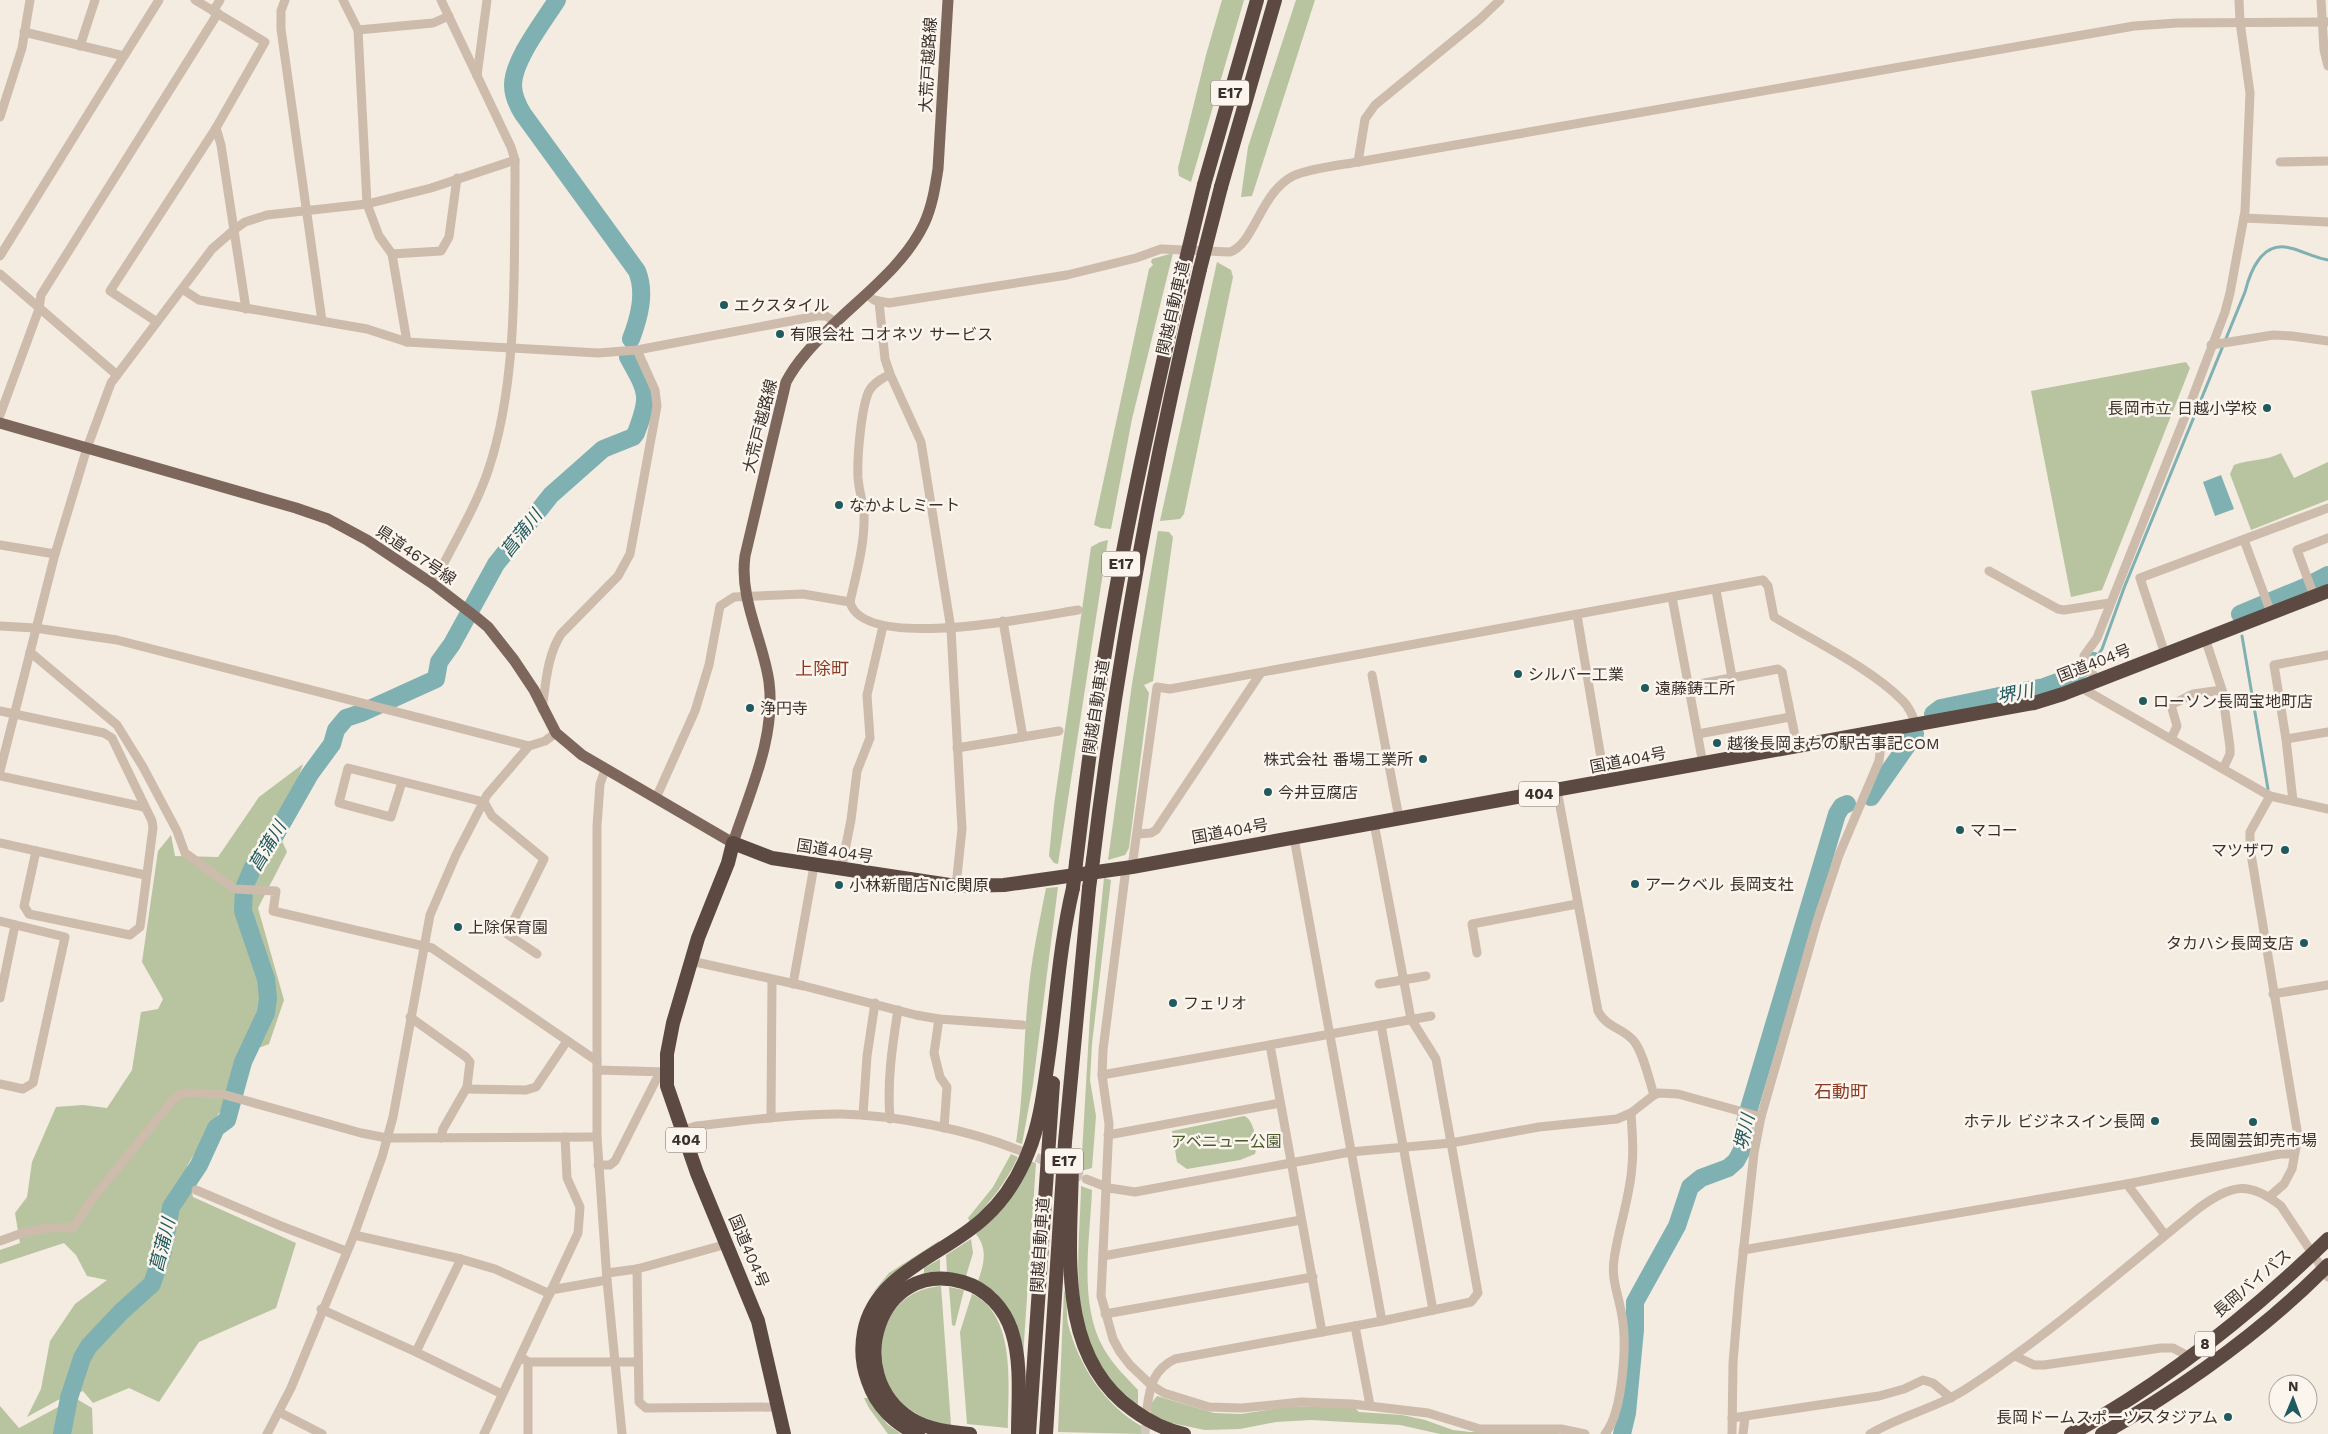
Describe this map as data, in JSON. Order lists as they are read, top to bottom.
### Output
{
  "streets": {
    "highway": [
      "E17",
      "関越自動車道",
      "国道404号",
      "404",
      "長岡バイパス",
      "8"
    ],
    "main road": ["大荒戸越路線", "県道467号線"]
  },
  "crossings": [
    ["大荒戸越路線", "県道467号線"],
    ["大荒戸越路線", "国道404号"],
    ["県道467号線", "国道404号"]
  ],
  "districts": ["上除町", "石動町"],
  "water": ["菖蒲川", "堺川"],
  "parks": ["アベニュー公園"],
  "places": [
    "エクスタイル",
    "有限会社 コオネツ サービス",
    "長岡市立 日越小学校",
    "なかよしミート",
    "シルバー工業",
    "遠藤鋳工所",
    "ローソン長岡宝地町店",
    "浄円寺",
    "越後長岡まちの駅古事記COM",
    "株式会社 番場工業所",
    "今井豆腐店",
    "マコー",
    "マツザワ",
    "アークベル 長岡支社",
    "小林新聞店NIC関原",
    "上除保育園",
    "タカハシ長岡支店",
    "フェリオ",
    "ホテル ビジネスイン長岡",
    "長岡園芸卸売市場",
    "長岡ドームスポーツスタジアム"
  ],
  "north": "top"
}
